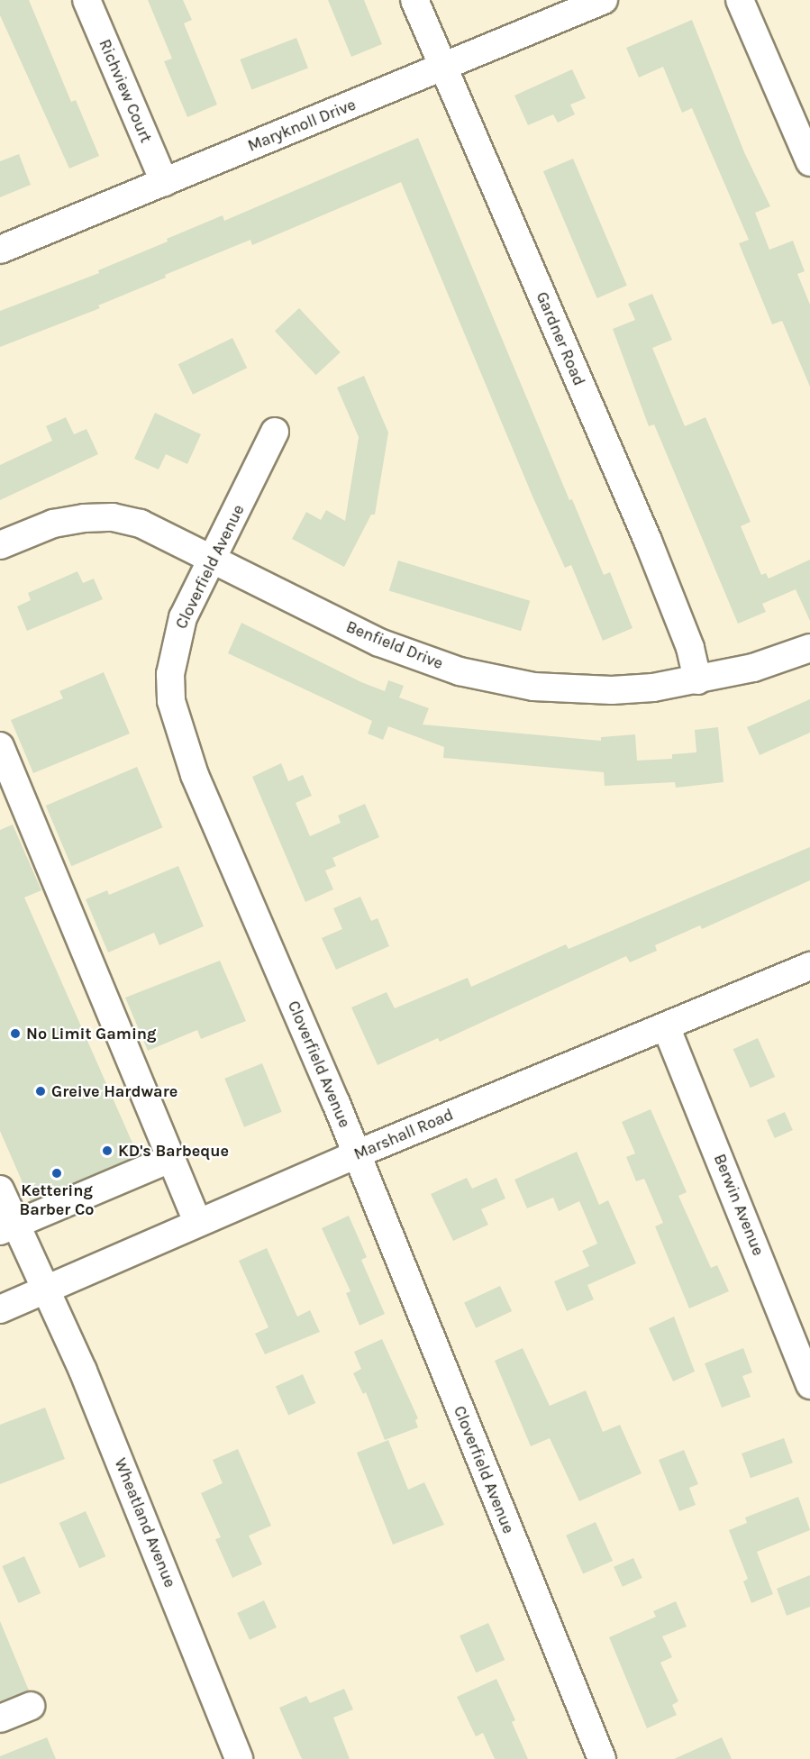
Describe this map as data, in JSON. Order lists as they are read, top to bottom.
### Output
{
  "streets": {
    "street": [
      "Richview Court",
      "Maryknoll Drive",
      "Gardner Road",
      "Cloverfield Avenue",
      "Benfield Drive",
      "Marshall Road",
      "Berwin Avenue",
      "Wheatland Avenue"
    ]
  },
  "crossings": [
    ["Richview Court", "Maryknoll Drive"],
    ["Maryknoll Drive", "Gardner Road"],
    ["Gardner Road", "Benfield Drive"],
    ["Cloverfield Avenue", "Benfield Drive"],
    ["Cloverfield Avenue", "Marshall Road"],
    ["Marshall Road", "Berwin Avenue"],
    ["Marshall Road", "Wheatland Avenue"]
  ],
  "places": [
    "No Limit Gaming",
    "Greive Hardware",
    "KD's Barbeque",
    "Kettering Barber Co"
  ]
}
